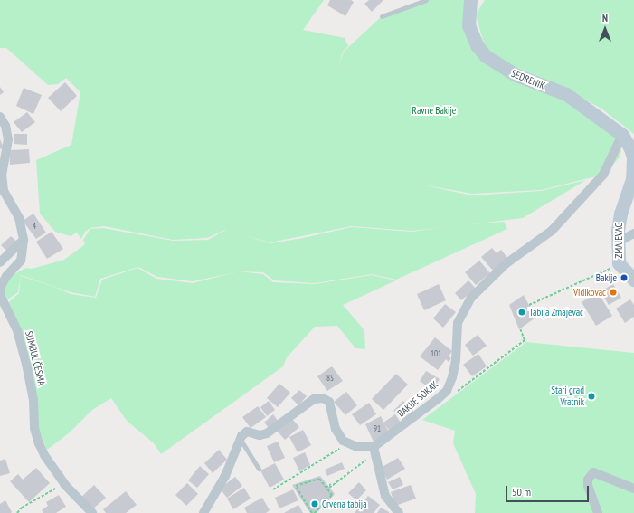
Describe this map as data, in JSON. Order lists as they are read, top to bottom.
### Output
{
  "streets": {
    "street": [
      "SEDRENIK",
      "ZMAJEVAC",
      "SUMBUL ČESMA",
      "BAKIJE SOKAK"
    ]
  },
  "crossings": [
    ["SEDRENIK", "ZMAJEVAC"],
    ["SEDRENIK", "BAKIJE SOKAK"],
    ["ZMAJEVAC", "BAKIJE SOKAK"]
  ],
  "parks": ["Ravne Bakije"],
  "places": [
    "Bakije",
    "Vidikovac",
    "Tabija Zmajevac",
    "Stari grad Vratnik",
    "Crvena tabija"
  ],
  "house_numbers": [
    "4",
    "101",
    "85",
    "91"
  ],
  "scale_bar": "50 m",
  "north": "top"
}
